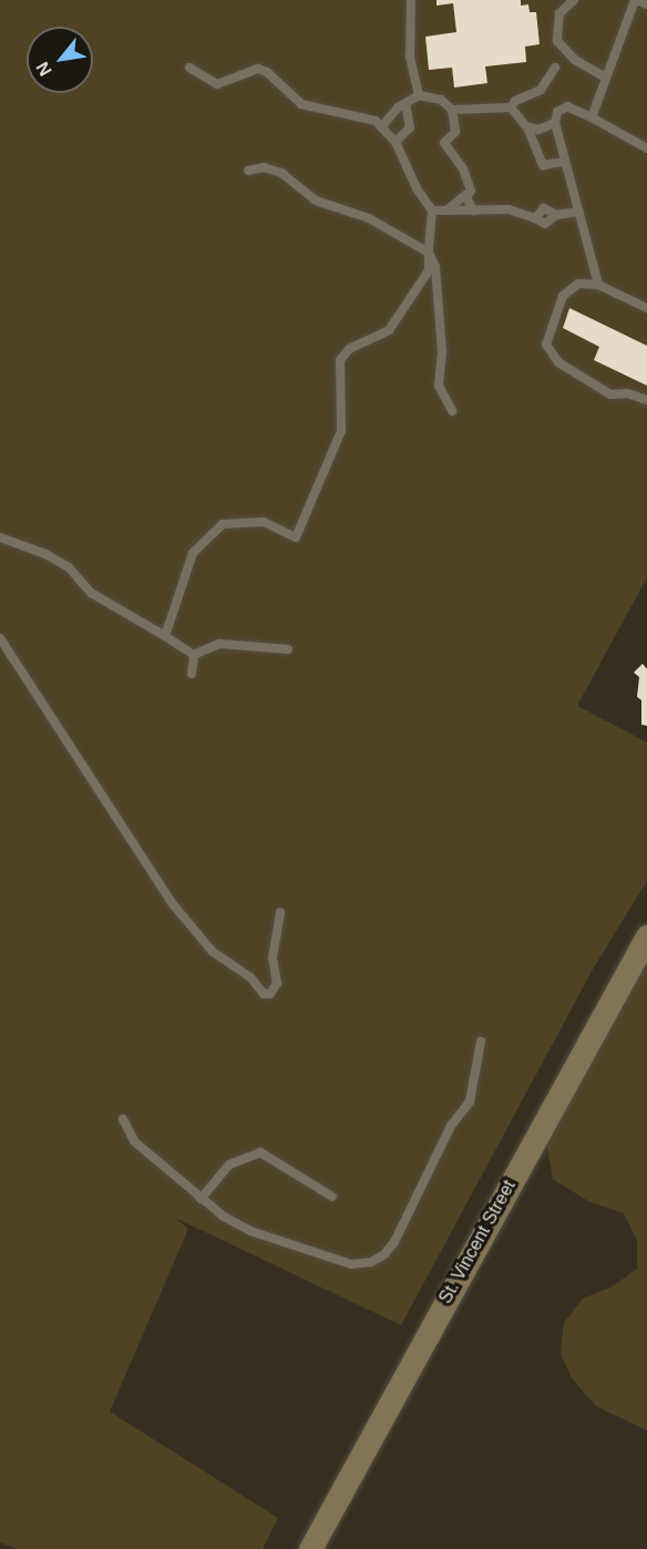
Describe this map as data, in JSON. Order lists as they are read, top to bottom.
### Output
{
  "streets": {
    "street": ["St. Vincent Street"]
  },
  "north": "bottom left"
}
